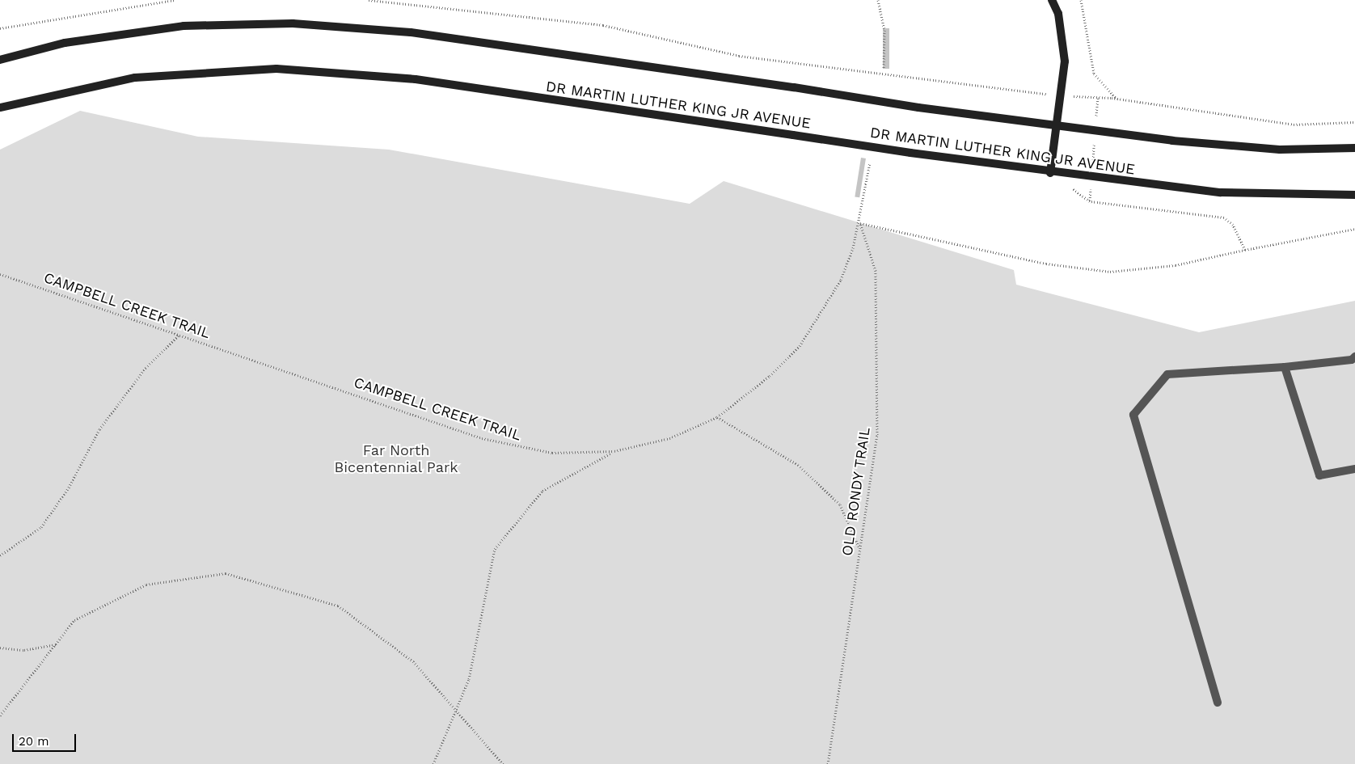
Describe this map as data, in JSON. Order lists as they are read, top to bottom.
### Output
{
  "streets": {
    "street": ["DR MARTIN LUTHER KING JR AVENUE"],
    "path": ["CAMPBELL CREEK TRAIL", "OLD RONDY TRAIL"]
  },
  "crossings": [
    ["CAMPBELL CREEK TRAIL", "OLD RONDY TRAIL"]
  ],
  "parks": ["Far North Bicentennial Park"],
  "scale_bar": "20 m"
}
